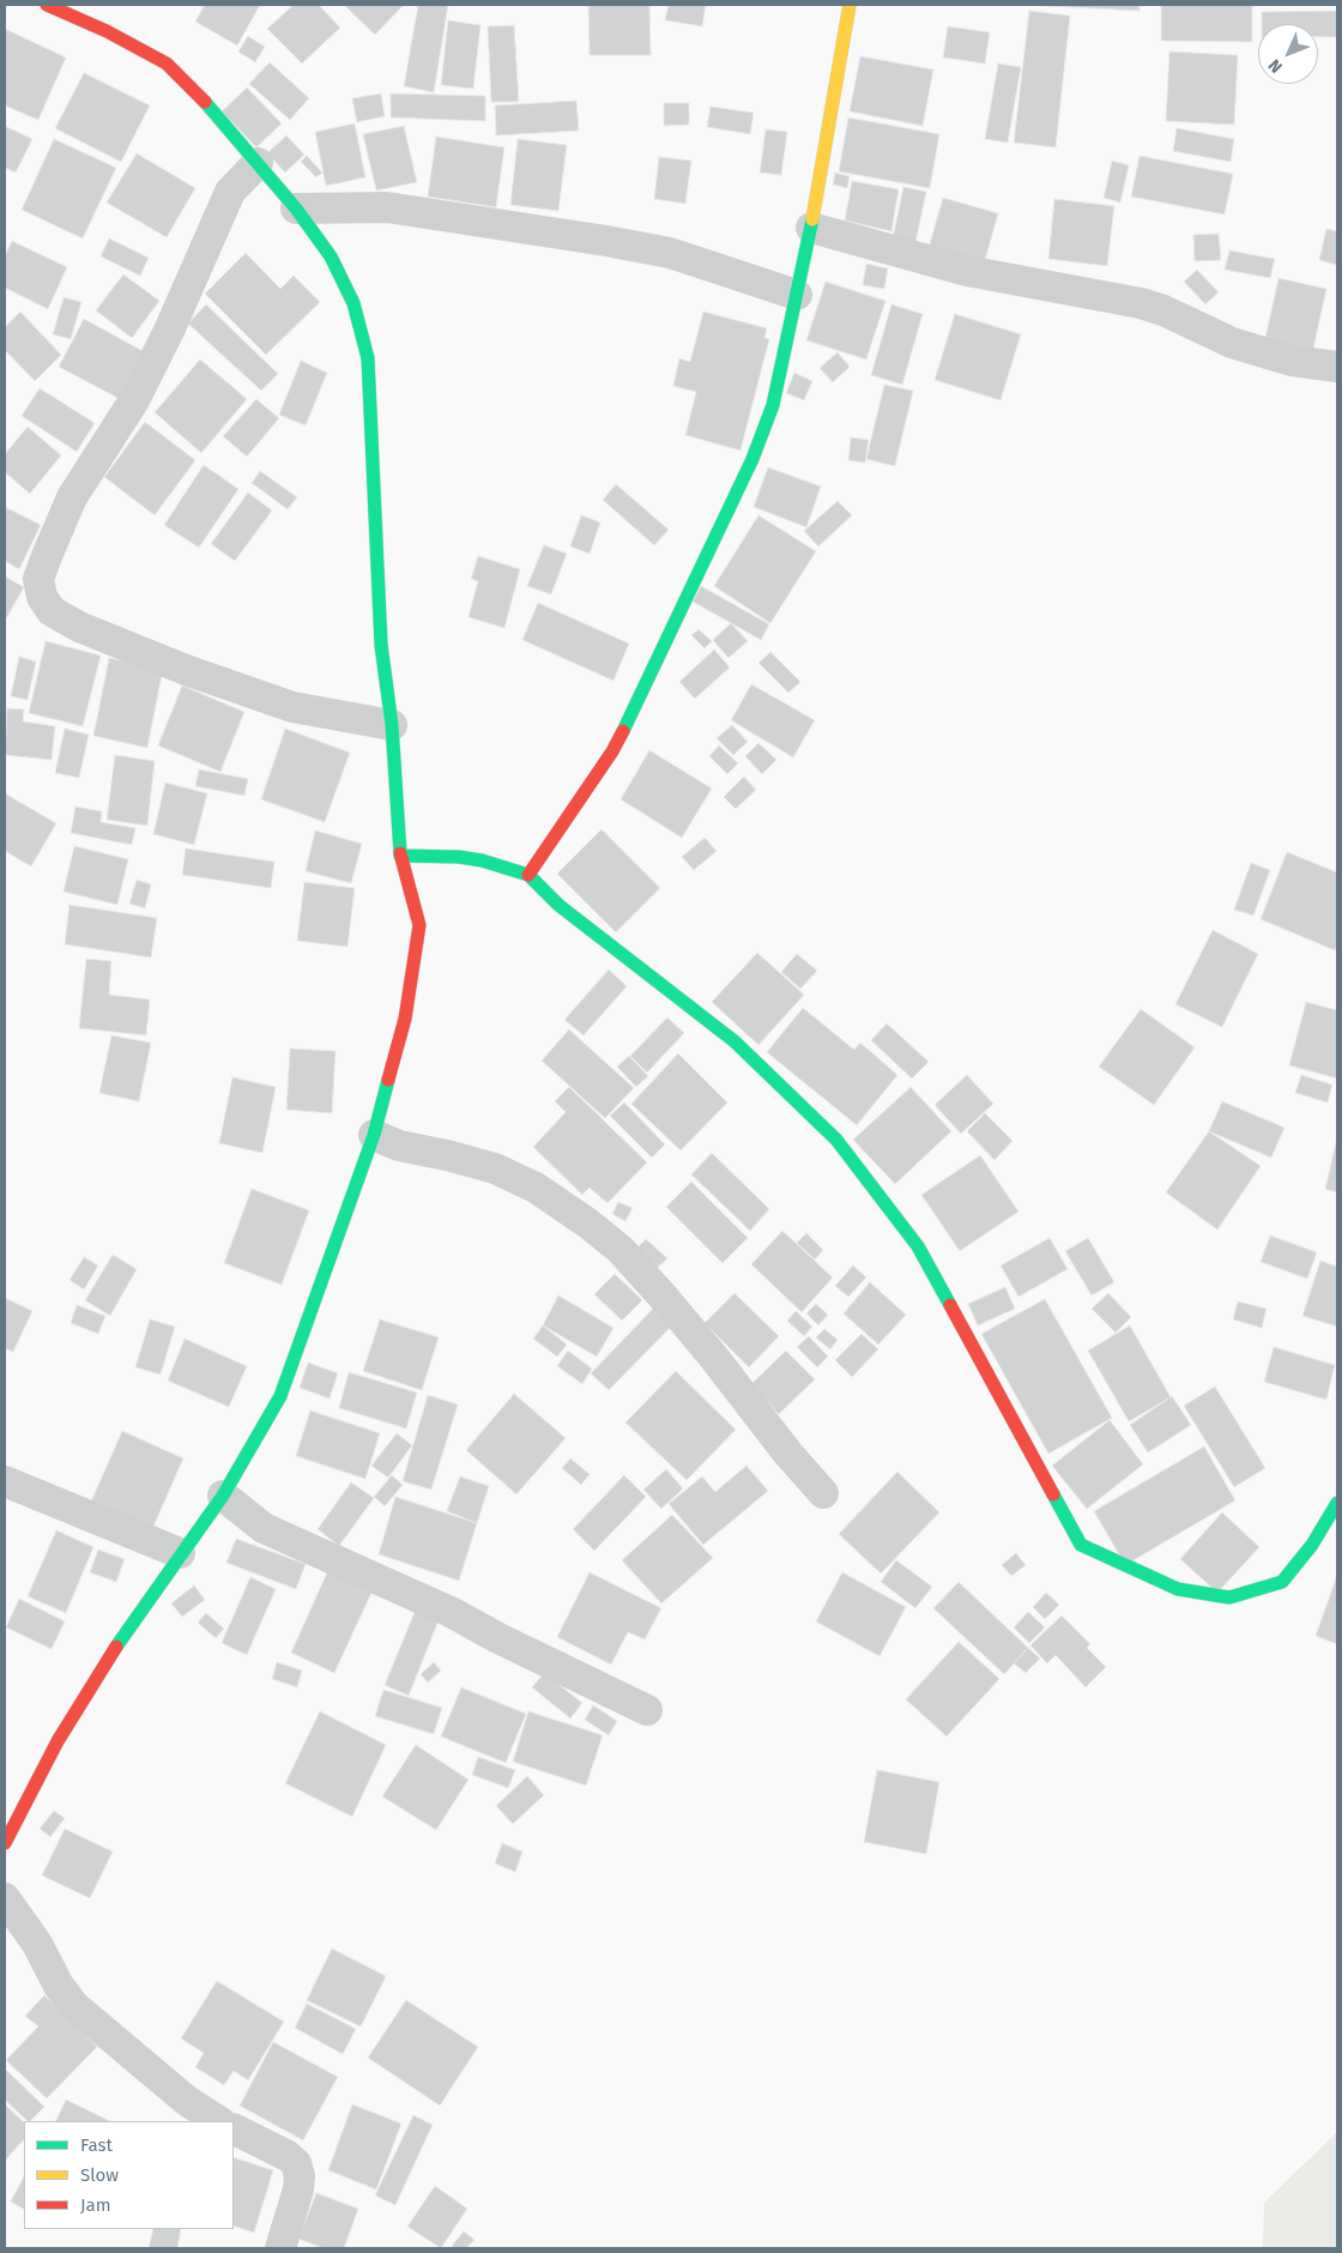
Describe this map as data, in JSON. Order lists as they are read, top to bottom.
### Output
{
  "legend": ["Fast", "Slow", "Jam"],
  "north": "bottom left"
}
